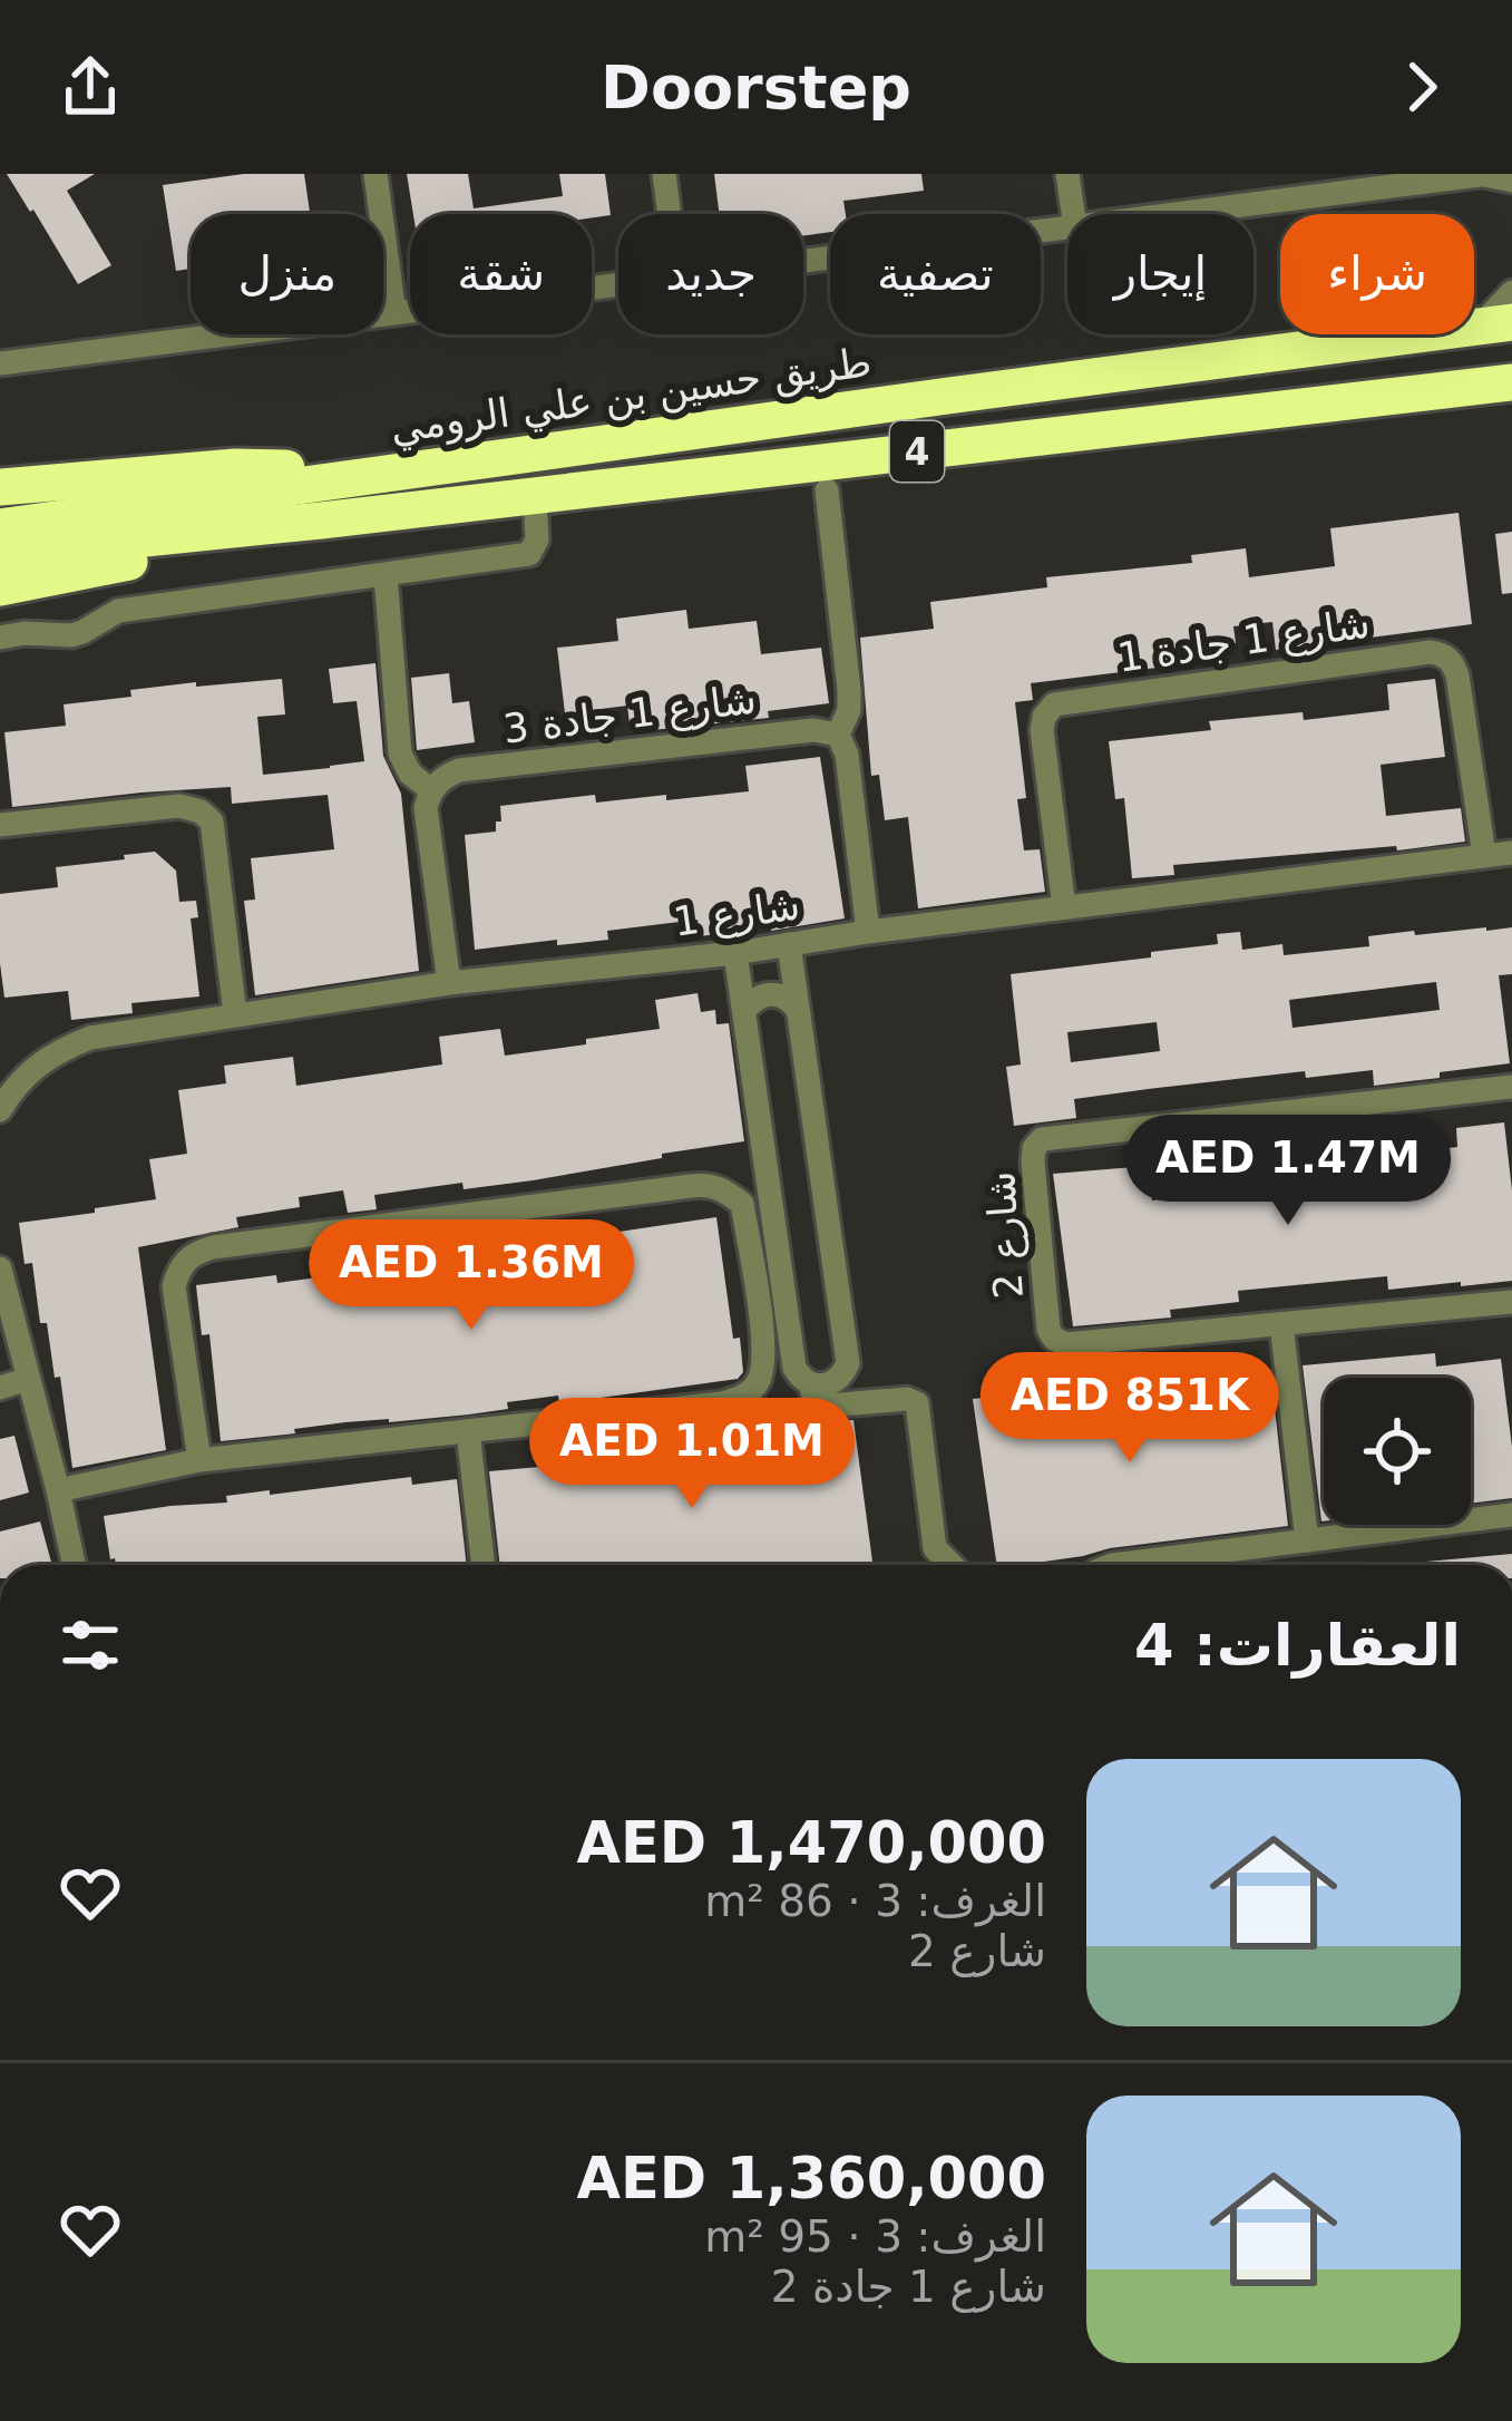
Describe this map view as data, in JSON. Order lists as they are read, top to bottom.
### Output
{
  "streets": {
    "highway": ["طريق حسين بن علي الرومي", "4"],
    "street": [
      "شارع 1 جادة 1",
      "شارع 1 جادة 3",
      "شارع 1",
      "شارع 2"
    ]
  },
  "crossings": [
    ["شارع 1 جادة 1", "شارع 1"]
  ],
  "page": {
    "header": "Doorstep",
    "chip": [
      "شراء",
      "إيجار",
      "تصفية",
      "جديد",
      "شقة",
      "منزل"
    ],
    "price": [
      "AED 1.47M",
      "AED 1.36M",
      "AED 851K",
      "AED 1.01M"
    ],
    "heading": "العقارات: 4",
    "list": [
      {
        "name": "AED 1,470,000",
        "note": "الغرف: 3 · 86 m² · شارع 2"
      },
      {
        "name": "AED 1,360,000",
        "note": "الغرف: 3 · 95 m² · شارع 1 جادة 2"
      }
    ]
  }
}
